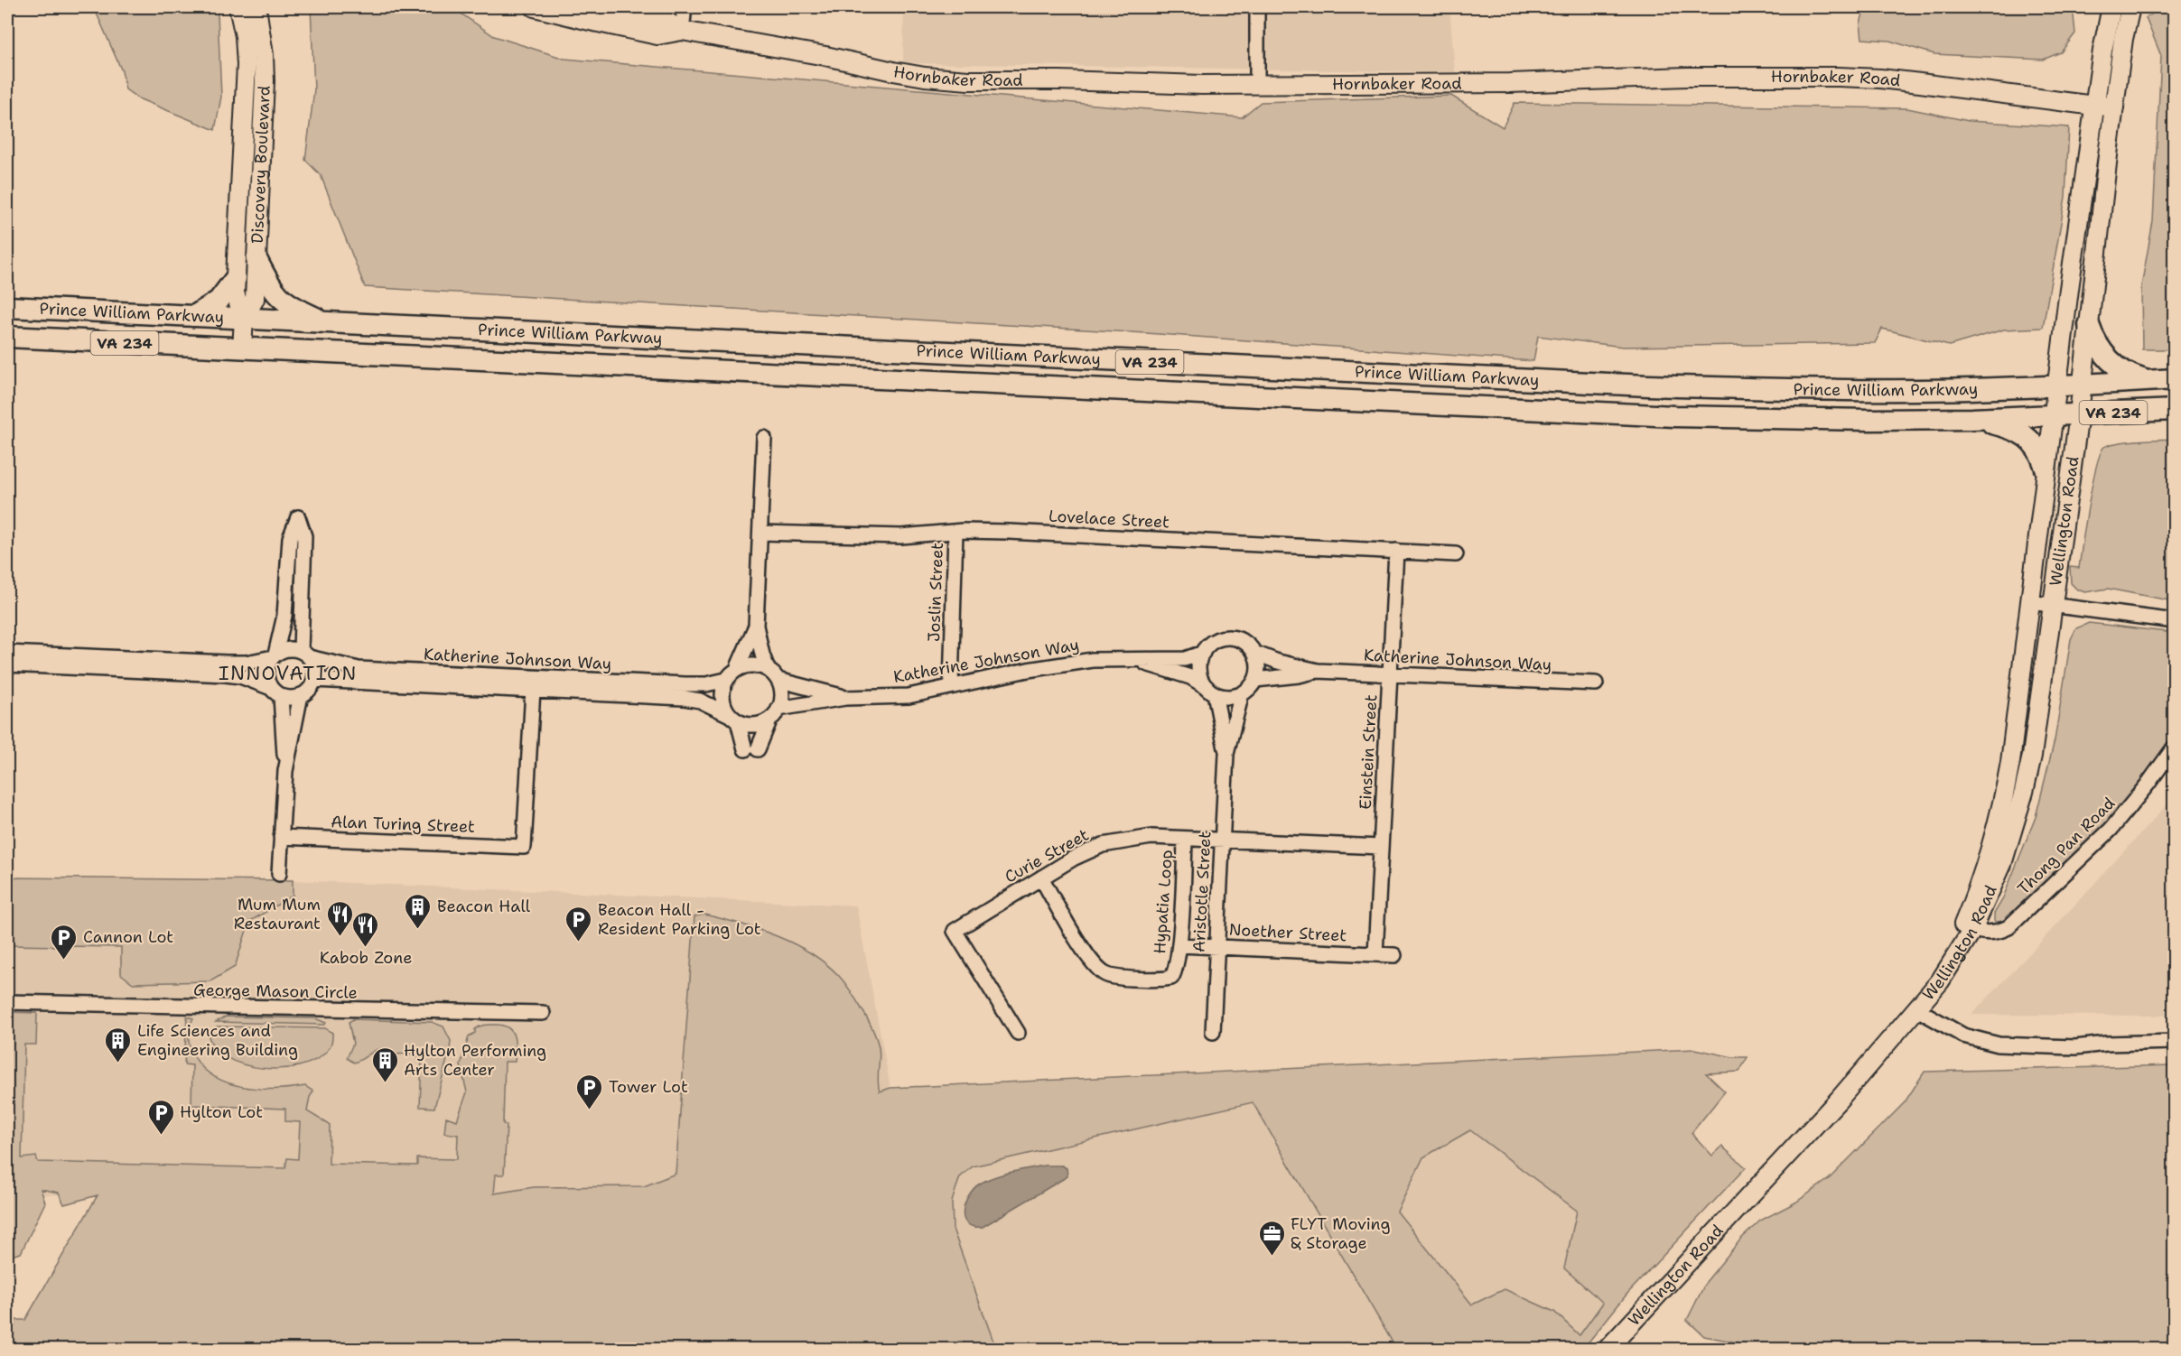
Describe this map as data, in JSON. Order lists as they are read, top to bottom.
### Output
{
  "streets": {
    "highway": ["Prince William Parkway", "VA 234"],
    "main road": ["Hornbaker Road", "Discovery Boulevard", "Wellington Road"],
    "street": [
      "Lovelace Street",
      "Joslin Street",
      "Katherine Johnson Way",
      "Einstein Street",
      "Alan Turing Street",
      "Thong Pan Road",
      "Curie Street",
      "Aristotle Street",
      "Hypatia Loop",
      "Noether Street",
      "George Mason Circle"
    ]
  },
  "crossings": [
    ["Hornbaker Road", "Wellington Road"],
    ["Discovery Boulevard", "Prince William Parkway"],
    ["Prince William Parkway", "Wellington Road"],
    ["Lovelace Street", "Joslin Street"],
    ["Lovelace Street", "Einstein Street"],
    ["Wellington Road", "Thong Pan Road"],
    ["Joslin Street", "Katherine Johnson Way"],
    ["Katherine Johnson Way", "Einstein Street"],
    ["Katherine Johnson Way", "Alan Turing Street"],
    ["Katherine Johnson Way", "Aristotle Street"],
    ["Einstein Street", "Curie Street"],
    ["Einstein Street", "Noether Street"],
    ["Curie Street", "Aristotle Street"],
    ["Curie Street", "Hypatia Loop"],
    ["Aristotle Street", "Noether Street"],
    ["Hypatia Loop", "Noether Street"]
  ],
  "districts": ["INNOVATION"],
  "places": {
    "building": ["Beacon Hall", "Life Sciences and Engineering Building", "Hylton Performing Arts Center"],
    "restaurant": ["Mum Mum Restaurant", "Kabob Zone"],
    "parking": [
      "Beacon Hall - Resident Parking Lot",
      "Cannon Lot",
      "Tower Lot",
      "Hylton Lot"
    ],
    "office": ["FLYT Moving & Storage"]
  }
}
